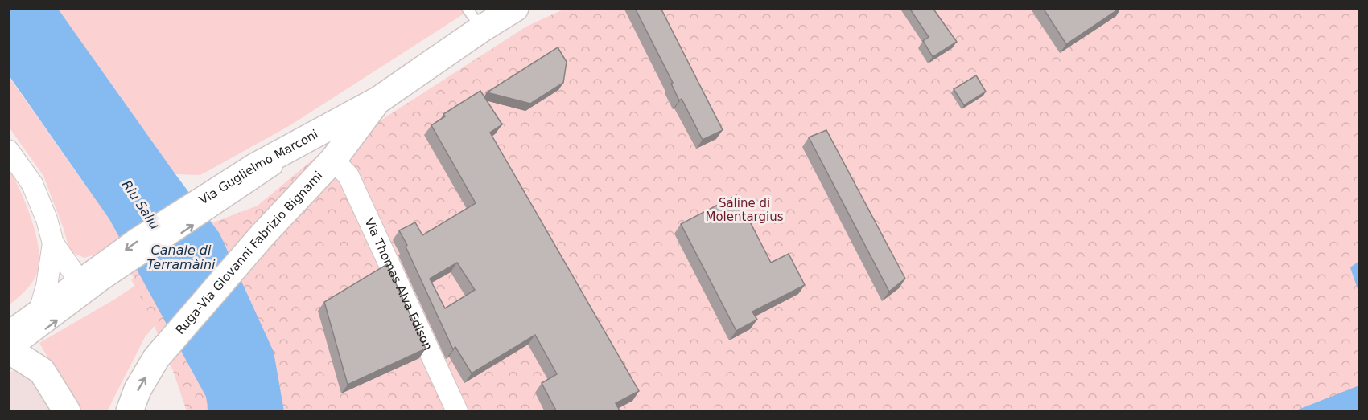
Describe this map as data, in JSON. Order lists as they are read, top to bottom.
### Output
{
  "streets": {
    "main road": ["Via Guglielmo Marconi", "Ruga-Via Giovanni Fabrizio Bignami"],
    "street": ["Via Thomas Alva Edison"]
  },
  "crossings": [
    ["Via Guglielmo Marconi", "Ruga-Via Giovanni Fabrizio Bignami"],
    ["Ruga-Via Giovanni Fabrizio Bignami", "Via Thomas Alva Edison"]
  ],
  "one_way": ["Ruga-Via Giovanni Fabrizio Bignami"],
  "water": ["Riu Saliu", "Canale di Terramàini"],
  "parks": ["Saline di Molentargius"]
}
